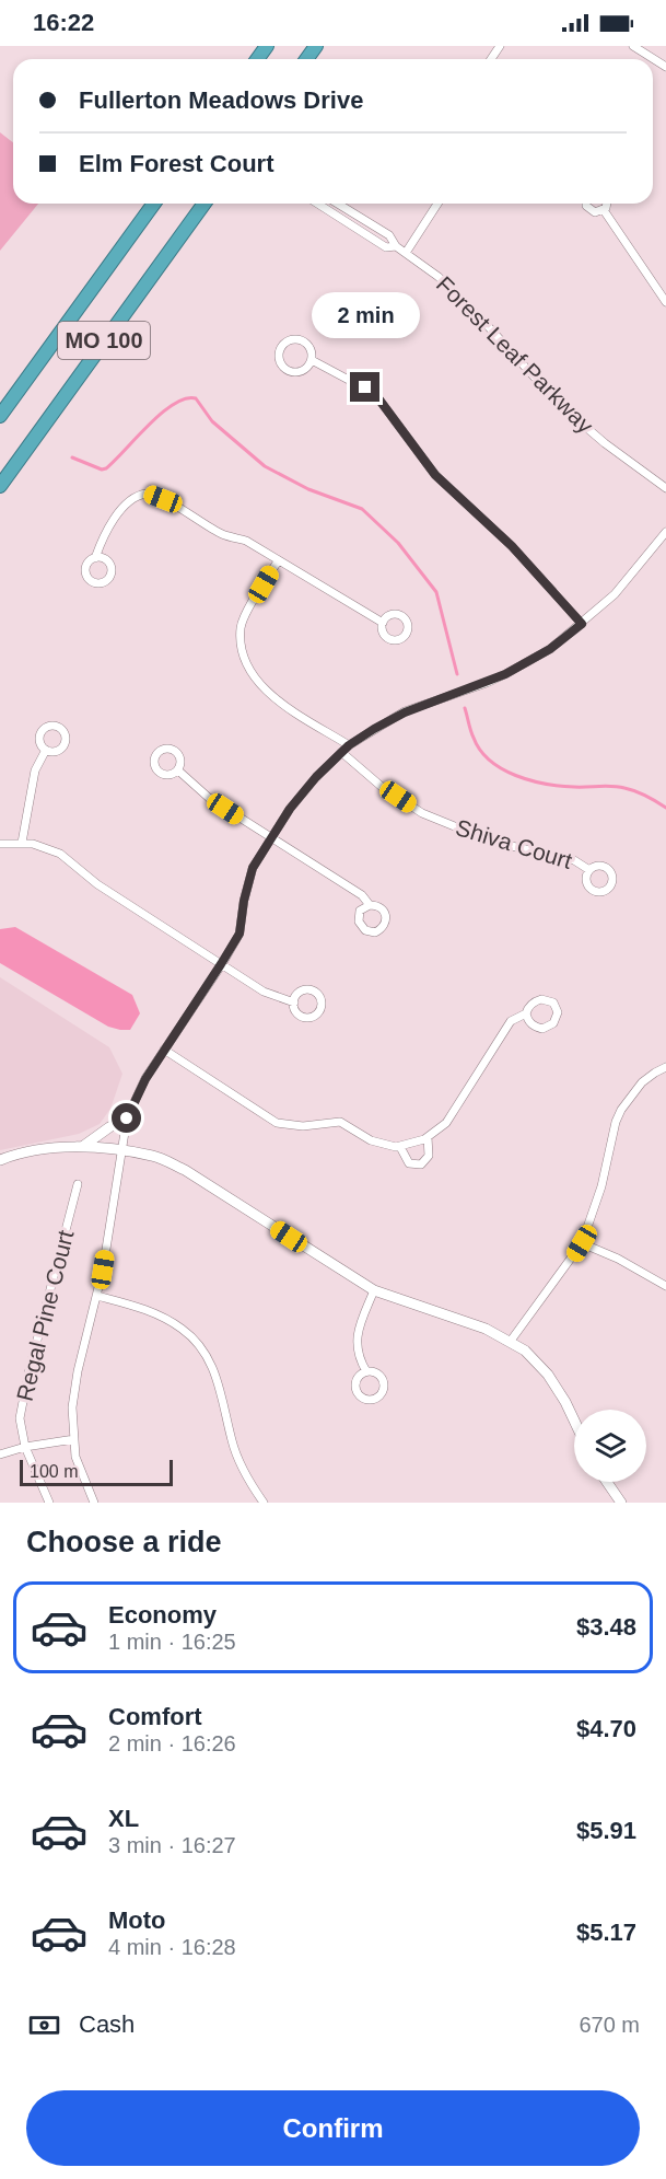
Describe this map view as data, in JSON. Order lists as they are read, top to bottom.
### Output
{
  "streets": {
    "highway": ["MO 100"],
    "street": ["Forest Leaf Parkway", "Shiva Court", "Regal Pine Court"]
  },
  "scale_bar": "100 m",
  "page": {
    "status": "16:22",
    "banner": ["Fullerton Meadows Drive", "Elm Forest Court"],
    "bubble": "2 min",
    "scale": "100 m",
    "heading": "Choose a ride",
    "list": [
      {
        "name": "Economy",
        "note": "1 min · 16:25",
        "value": "$3.48"
      },
      {
        "name": "Comfort",
        "note": "2 min · 16:26",
        "value": "$4.70"
      },
      {
        "name": "XL",
        "note": "3 min · 16:27",
        "value": "$5.91"
      },
      {
        "name": "Moto",
        "note": "4 min · 16:28",
        "value": "$5.17"
      }
    ],
    "pay": ["Cash", "670 m"],
    "buttons": "Confirm"
  }
}
